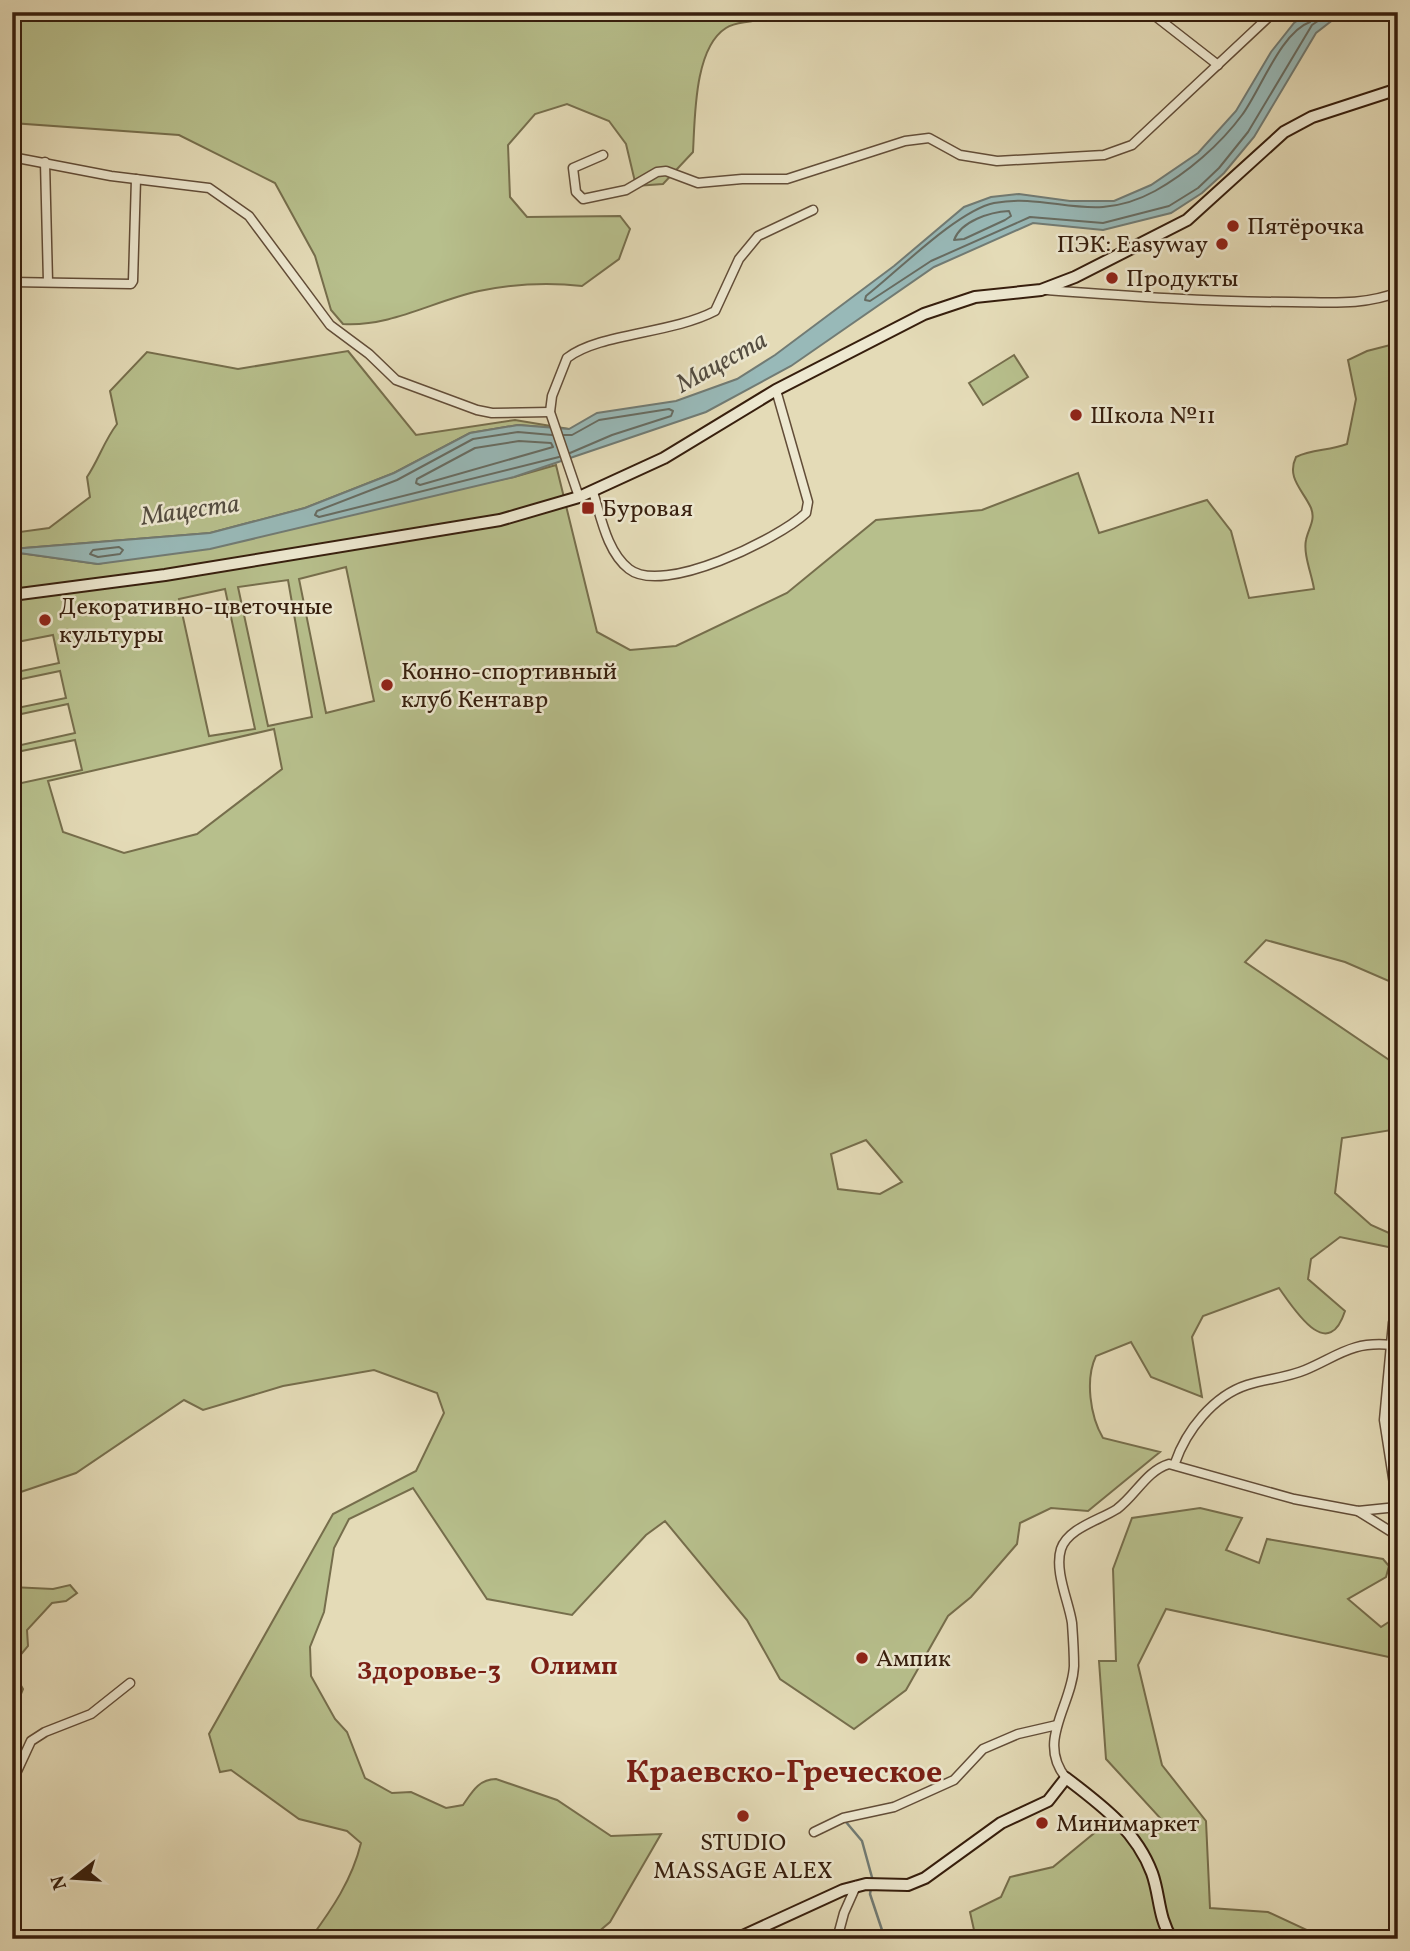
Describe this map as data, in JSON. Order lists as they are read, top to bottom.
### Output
{
  "districts": ["Олимп", "Здоровье-3", "Краевско-Греческое"],
  "water": ["Мацеста"],
  "places": {
    "other": [
      "Пятёрочка",
      "ПЭК: Easyway",
      "Продукты",
      "Школа №11",
      "Декоративно-цветочные культуры",
      "Конно-спортивный клуб Кентавр",
      "Ампик",
      "STUDIO MASSAGE ALEX",
      "Минимаркет"
    ],
    "transit": ["Буровая"]
  },
  "north": "left"
}
